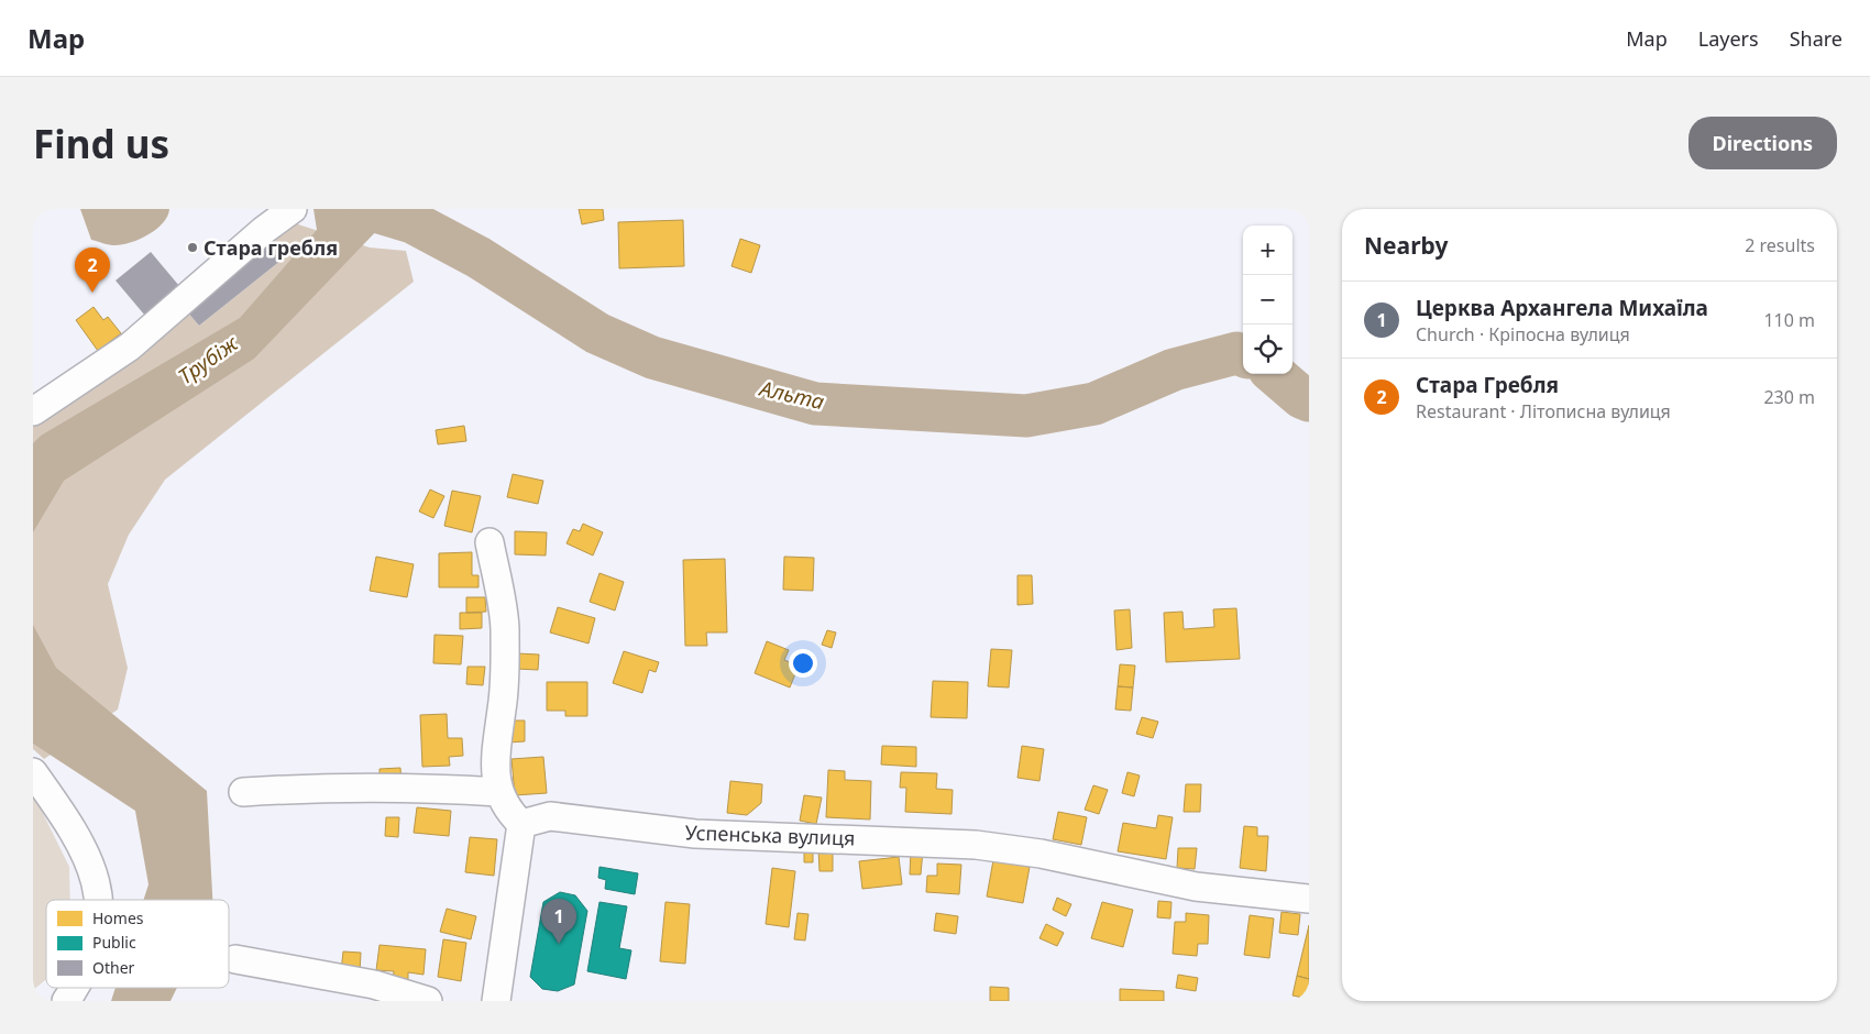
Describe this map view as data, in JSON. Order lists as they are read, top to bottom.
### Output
{
  "streets": {
    "street": ["Успенська вулиця"]
  },
  "water": ["Трубіж", "Альта"],
  "places": ["Стара гребля"],
  "legend": ["Homes", "Public", "Other"],
  "page": {
    "header": "Map",
    "nav": ["Map", "Layers", "Share"],
    "buttons": "Directions",
    "title": "Find us",
    "heading": ["Nearby", "2 results"],
    "map_buttons": ["+", "−"],
    "pins": ["2", "1"],
    "list": [
      {
        "mark": "1",
        "name": "Церква Архангела Михаїла",
        "note": "Church · Кріпосна вулиця",
        "value": "110 m"
      },
      {
        "mark": "2",
        "name": "Стара Гребля",
        "note": "Restaurant · Літописна вулиця",
        "value": "230 m"
      }
    ]
  }
}
